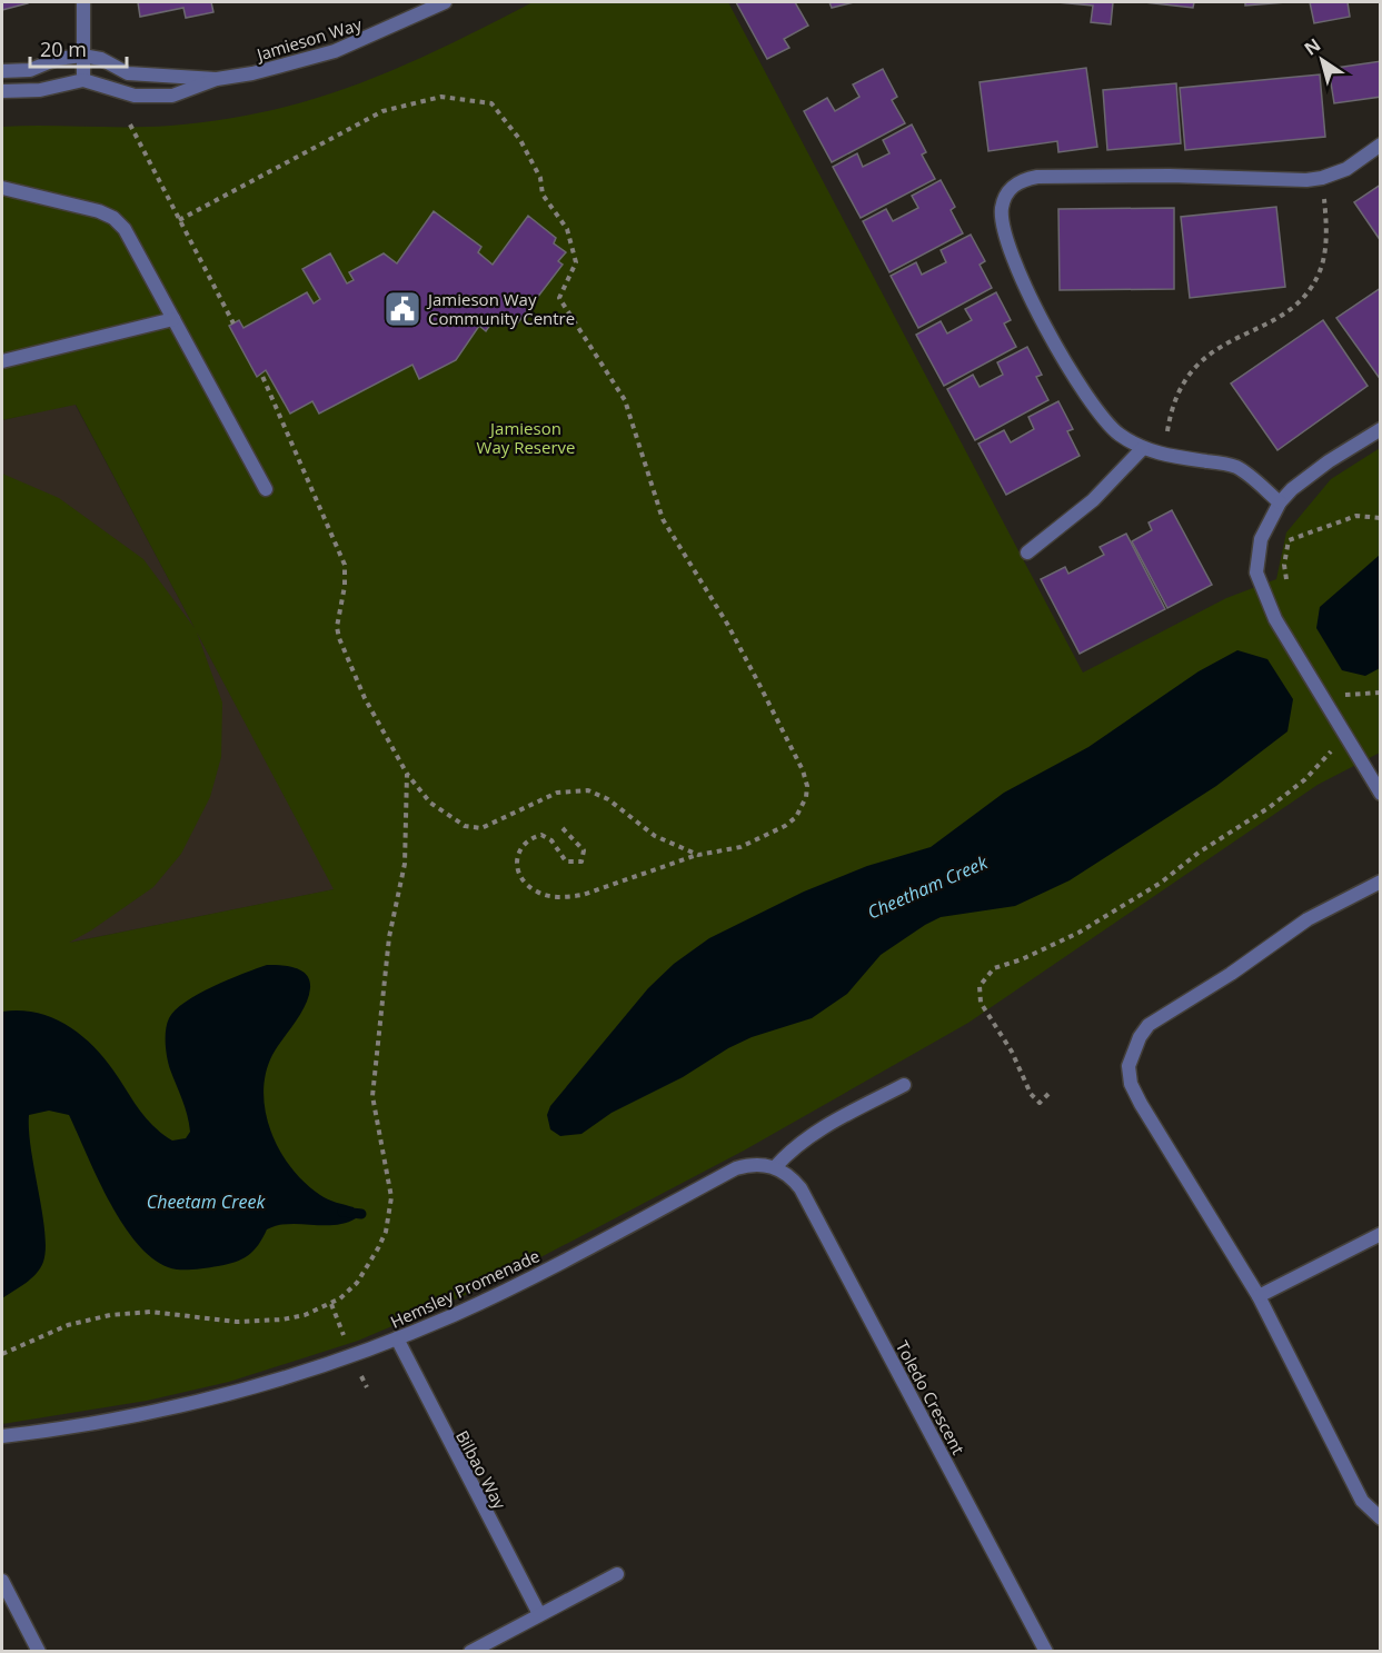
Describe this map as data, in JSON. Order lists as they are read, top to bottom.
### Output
{
  "streets": {
    "street": [
      "Jamieson Way",
      "Hemsley Promenade",
      "Toledo Crescent",
      "Bilbao Way"
    ]
  },
  "crossings": [
    ["Hemsley Promenade", "Toledo Crescent"],
    ["Hemsley Promenade", "Bilbao Way"]
  ],
  "water": ["Cheetham Creek", "Cheetam Creek"],
  "parks": ["Jamieson Way Reserve"],
  "places": {
    "public building": ["Jamieson Way Community Centre"]
  },
  "scale_bar": "20 m",
  "north": "top left"
}
